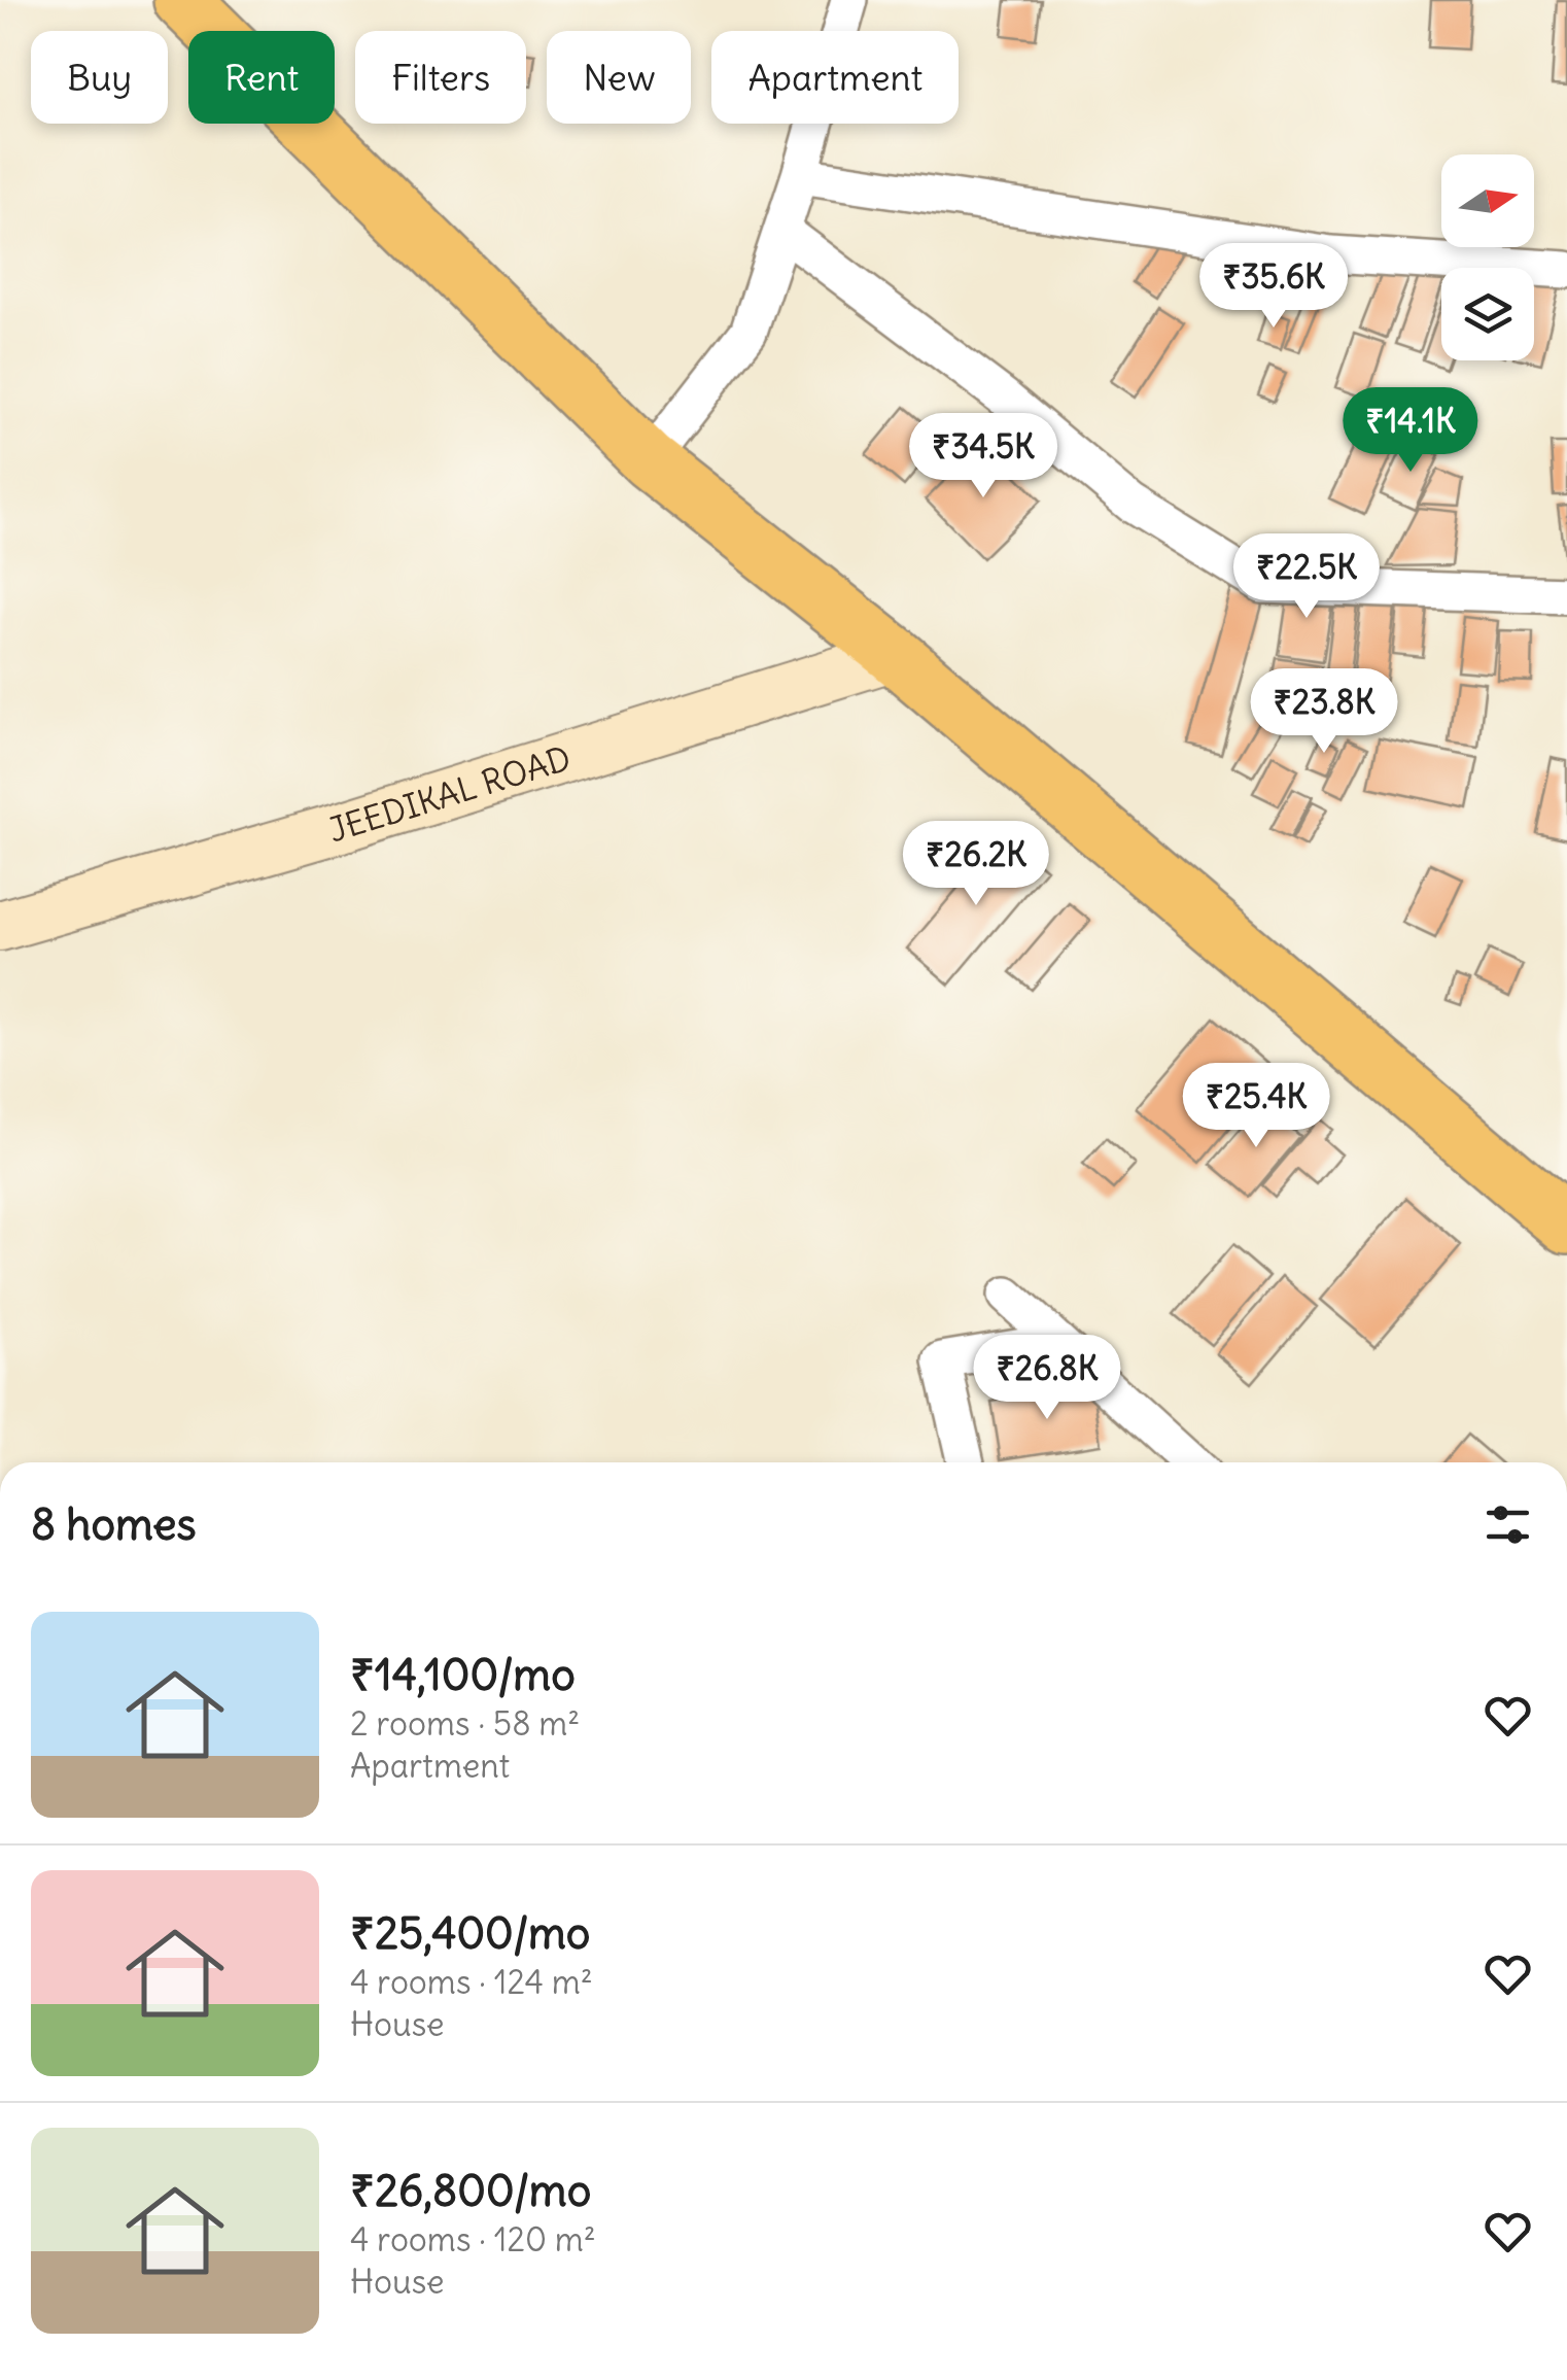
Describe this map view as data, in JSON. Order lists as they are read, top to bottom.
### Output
{
  "streets": {
    "street": ["JEEDIKAL ROAD"]
  },
  "north": "right",
  "page": {
    "chip": [
      "Buy",
      "Rent",
      "Filters",
      "New",
      "Apartment"
    ],
    "price": [
      "₹35.6K",
      "₹14.1K",
      "₹34.5K",
      "₹22.5K",
      "₹23.8K",
      "₹26.2K",
      "₹25.4K",
      "₹26.8K"
    ],
    "heading": "8 homes",
    "list": [
      {
        "name": "₹14,100/mo",
        "note": "2 rooms · 58 m² · Apartment"
      },
      {
        "name": "₹25,400/mo",
        "note": "4 rooms · 124 m² · House"
      },
      {
        "name": "₹26,800/mo",
        "note": "4 rooms · 120 m² · House"
      }
    ]
  }
}
